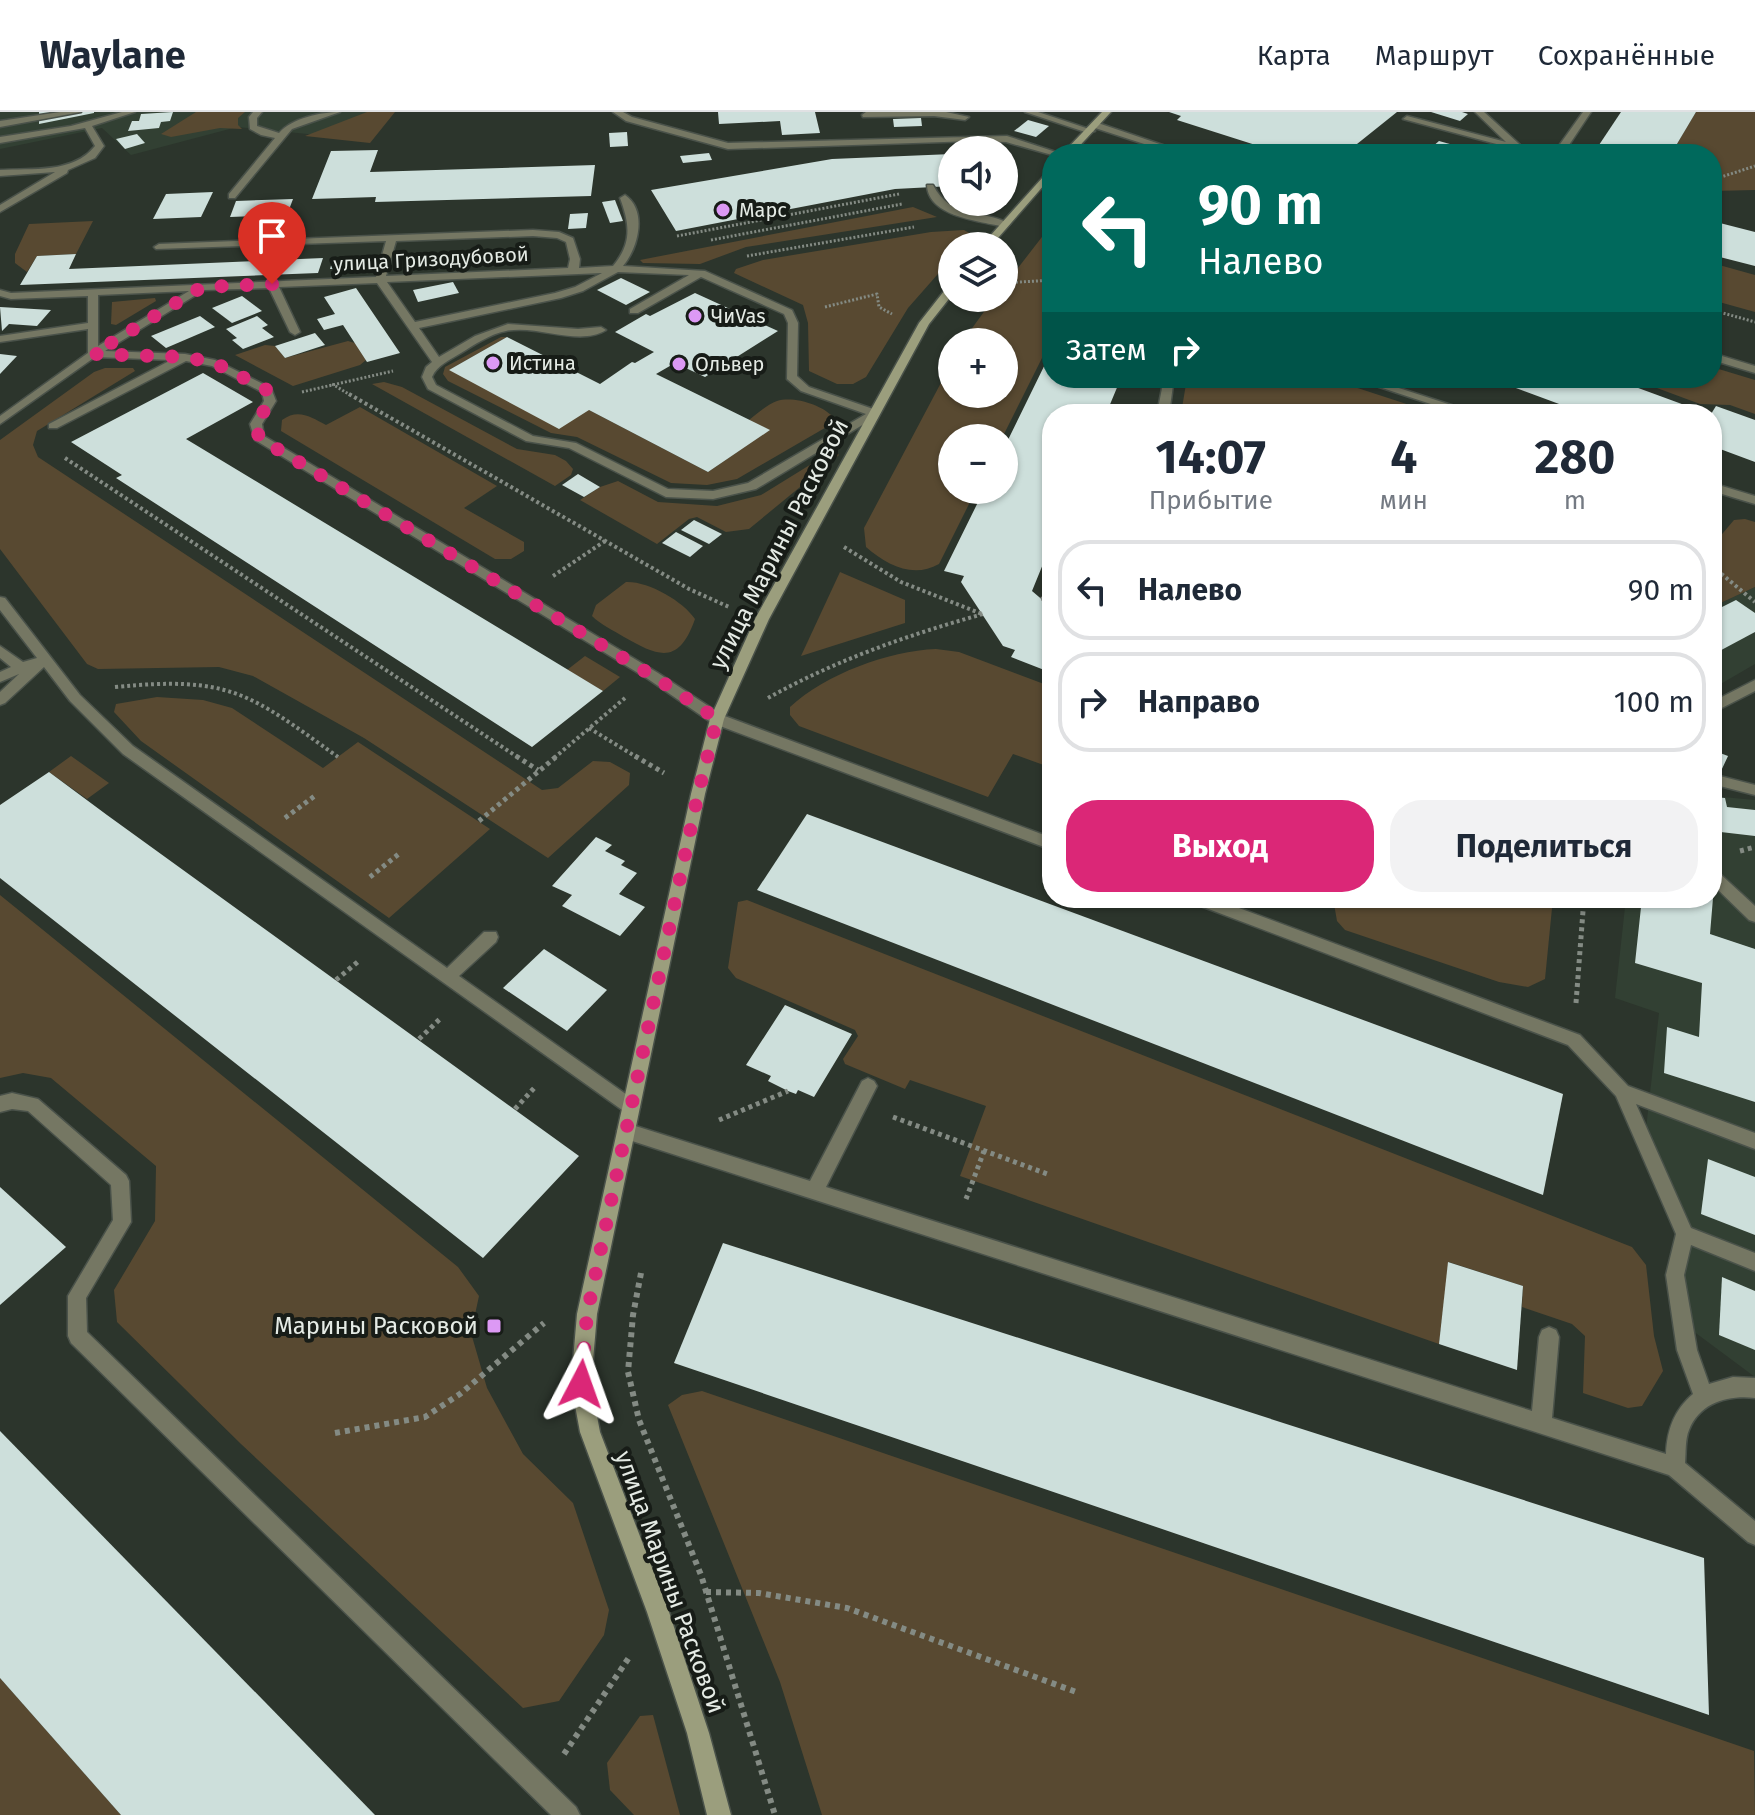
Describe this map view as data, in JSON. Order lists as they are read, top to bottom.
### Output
{
  "streets": {
    "street": ["улица Марины Расковой"],
    "lane": ["улица Гризодубовой"]
  },
  "places": {
    "other": [
      "Марс",
      "ЧиVas",
      "Истина",
      "Ольвер"
    ],
    "transit": ["Марины Расковой"]
  },
  "page": {
    "header": "Waylane",
    "nav": ["Карта", "Маршрут", "Сохранённые"],
    "map_buttons": ["+", "−"],
    "turn": ["90 m", "Налево"],
    "then": "Затем",
    "eta": [
      "14:07",
      "Прибытие",
      "4",
      "мин",
      "280",
      "m"
    ],
    "list": [
      {
        "name": "Налево",
        "value": "90 m"
      },
      {
        "name": "Направо",
        "value": "100 m"
      }
    ],
    "buttons": ["Выход", "Поделиться"]
  }
}
